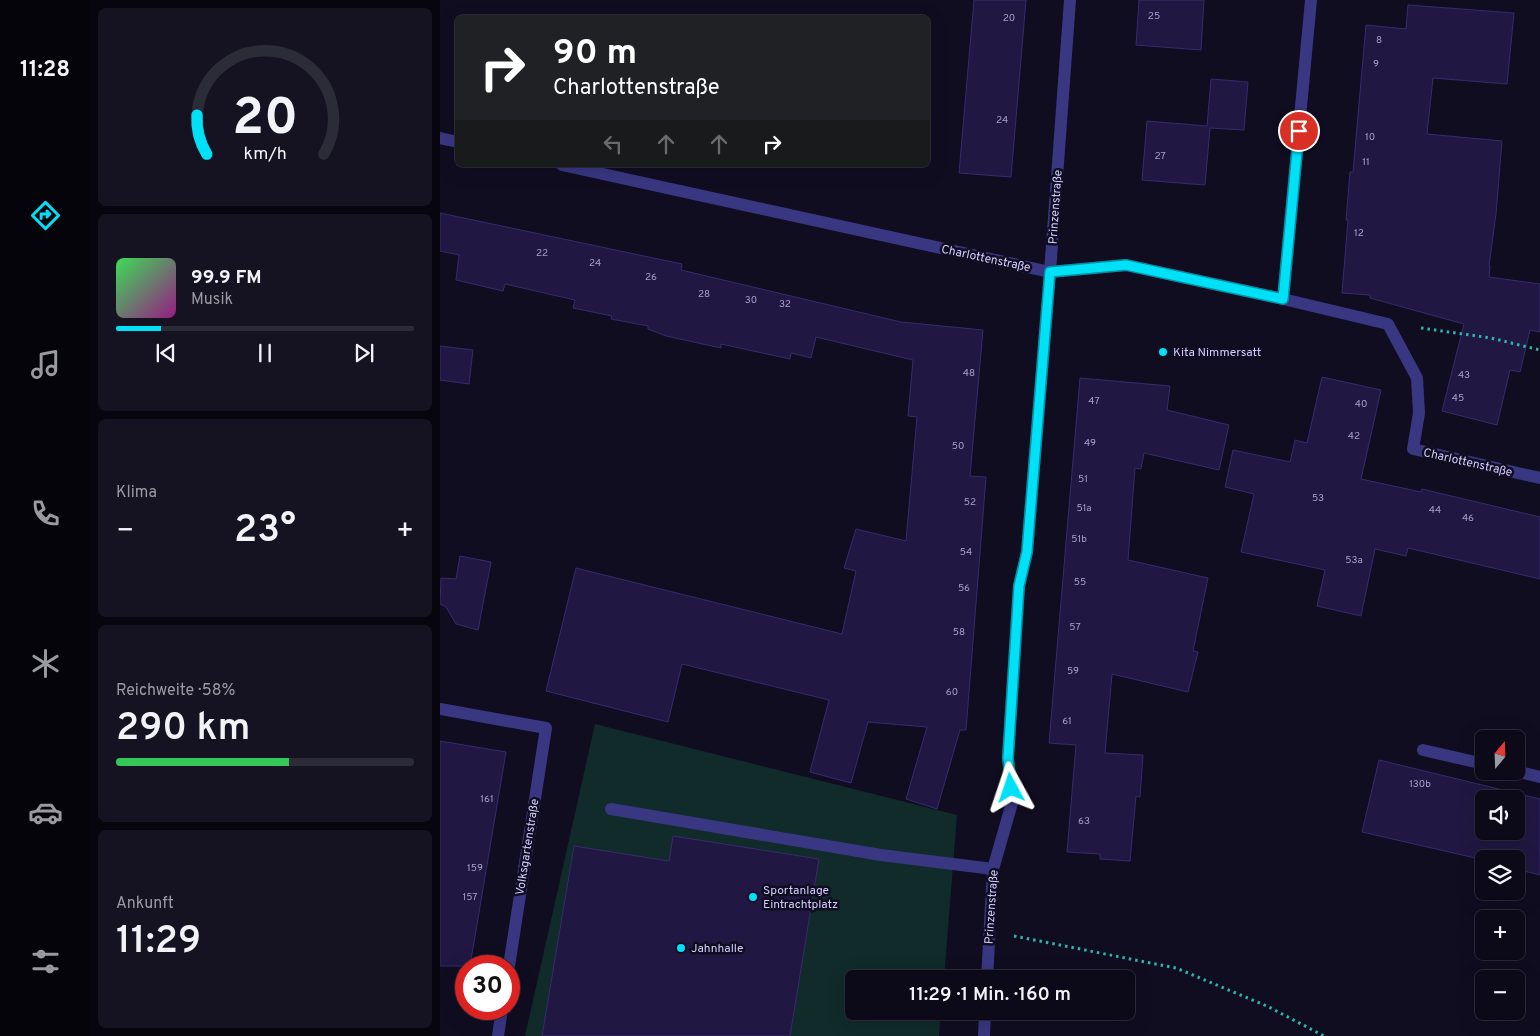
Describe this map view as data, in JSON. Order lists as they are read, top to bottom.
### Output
{
  "streets": {
    "street": ["Prinzenstraße", "Charlottenstraße", "Volksgartenstraße"]
  },
  "crossings": [
    ["Prinzenstraße", "Charlottenstraße"]
  ],
  "places": ["Kita Nimmersatt", "Sportanlage Eintrachtplatz", "Jahnhalle"],
  "house_numbers": [
    "25",
    "20",
    "8",
    "9",
    "24",
    "10",
    "27",
    "11",
    "12",
    "22",
    "24",
    "26",
    "28",
    "30",
    "32",
    "48",
    "43",
    "45",
    "47",
    "40",
    "42",
    "49",
    "50",
    "51",
    "53",
    "52",
    "51a",
    "44",
    "46",
    "51b",
    "54",
    "53a",
    "55",
    "56",
    "57",
    "58",
    "59",
    "60",
    "61",
    "130b",
    "161",
    "63",
    "159",
    "157"
  ],
  "north": "top",
  "page": {
    "tabs": "11:28",
    "turn": ["90 m", "Charlottenstraße"],
    "song": ["99.9 FM", "Musik"],
    "tile": [
      "Klima",
      ["Reichweite · 58%", "290 km"],
      ["Ankunft", "11:29"]
    ],
    "heat": ["−", "23°", "+"],
    "map_buttons": ["+", "−"],
    "limit": "30",
    "trip": "11:29 · 1 Min. · 160 m",
    "gauge": ["20", "km/h"]
  }
}
